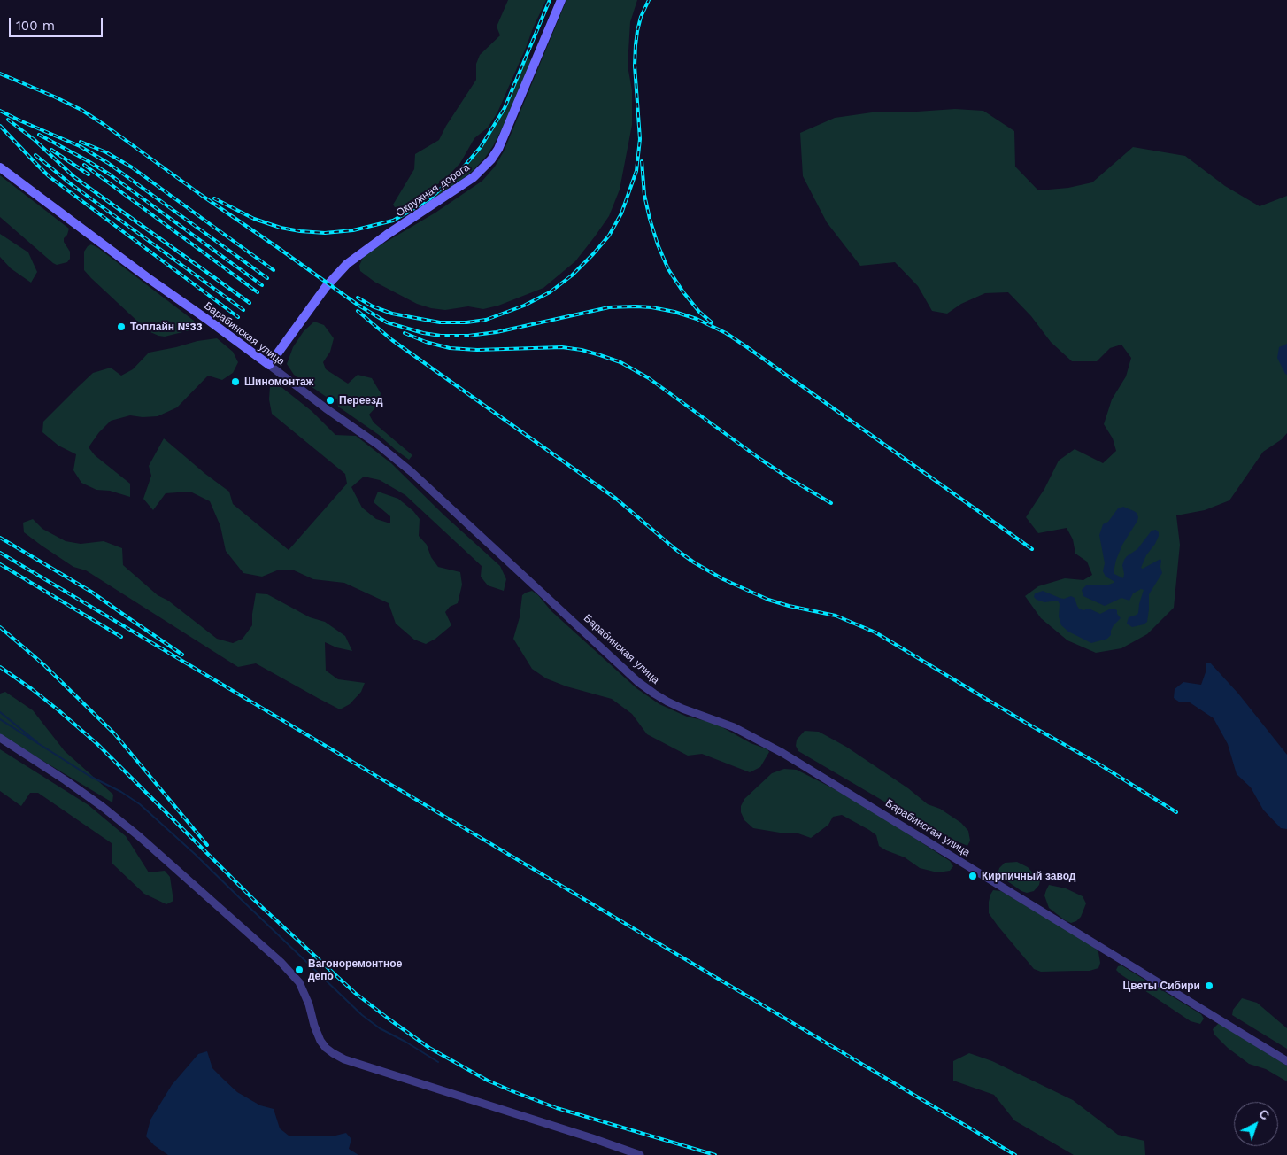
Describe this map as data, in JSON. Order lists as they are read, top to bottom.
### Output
{
  "streets": {
    "main road": ["Окружная дорога", "Барабинская улица"]
  },
  "crossings": [
    ["Окружная дорога", "Барабинская улица"]
  ],
  "places": [
    "Топлайн №33",
    "Шиномонтаж",
    "Переезд",
    "Кирпичный завод",
    "Вагоноремонтное депо",
    "Цветы Сибири"
  ],
  "scale_bar": "100 m",
  "north": "top right"
}
